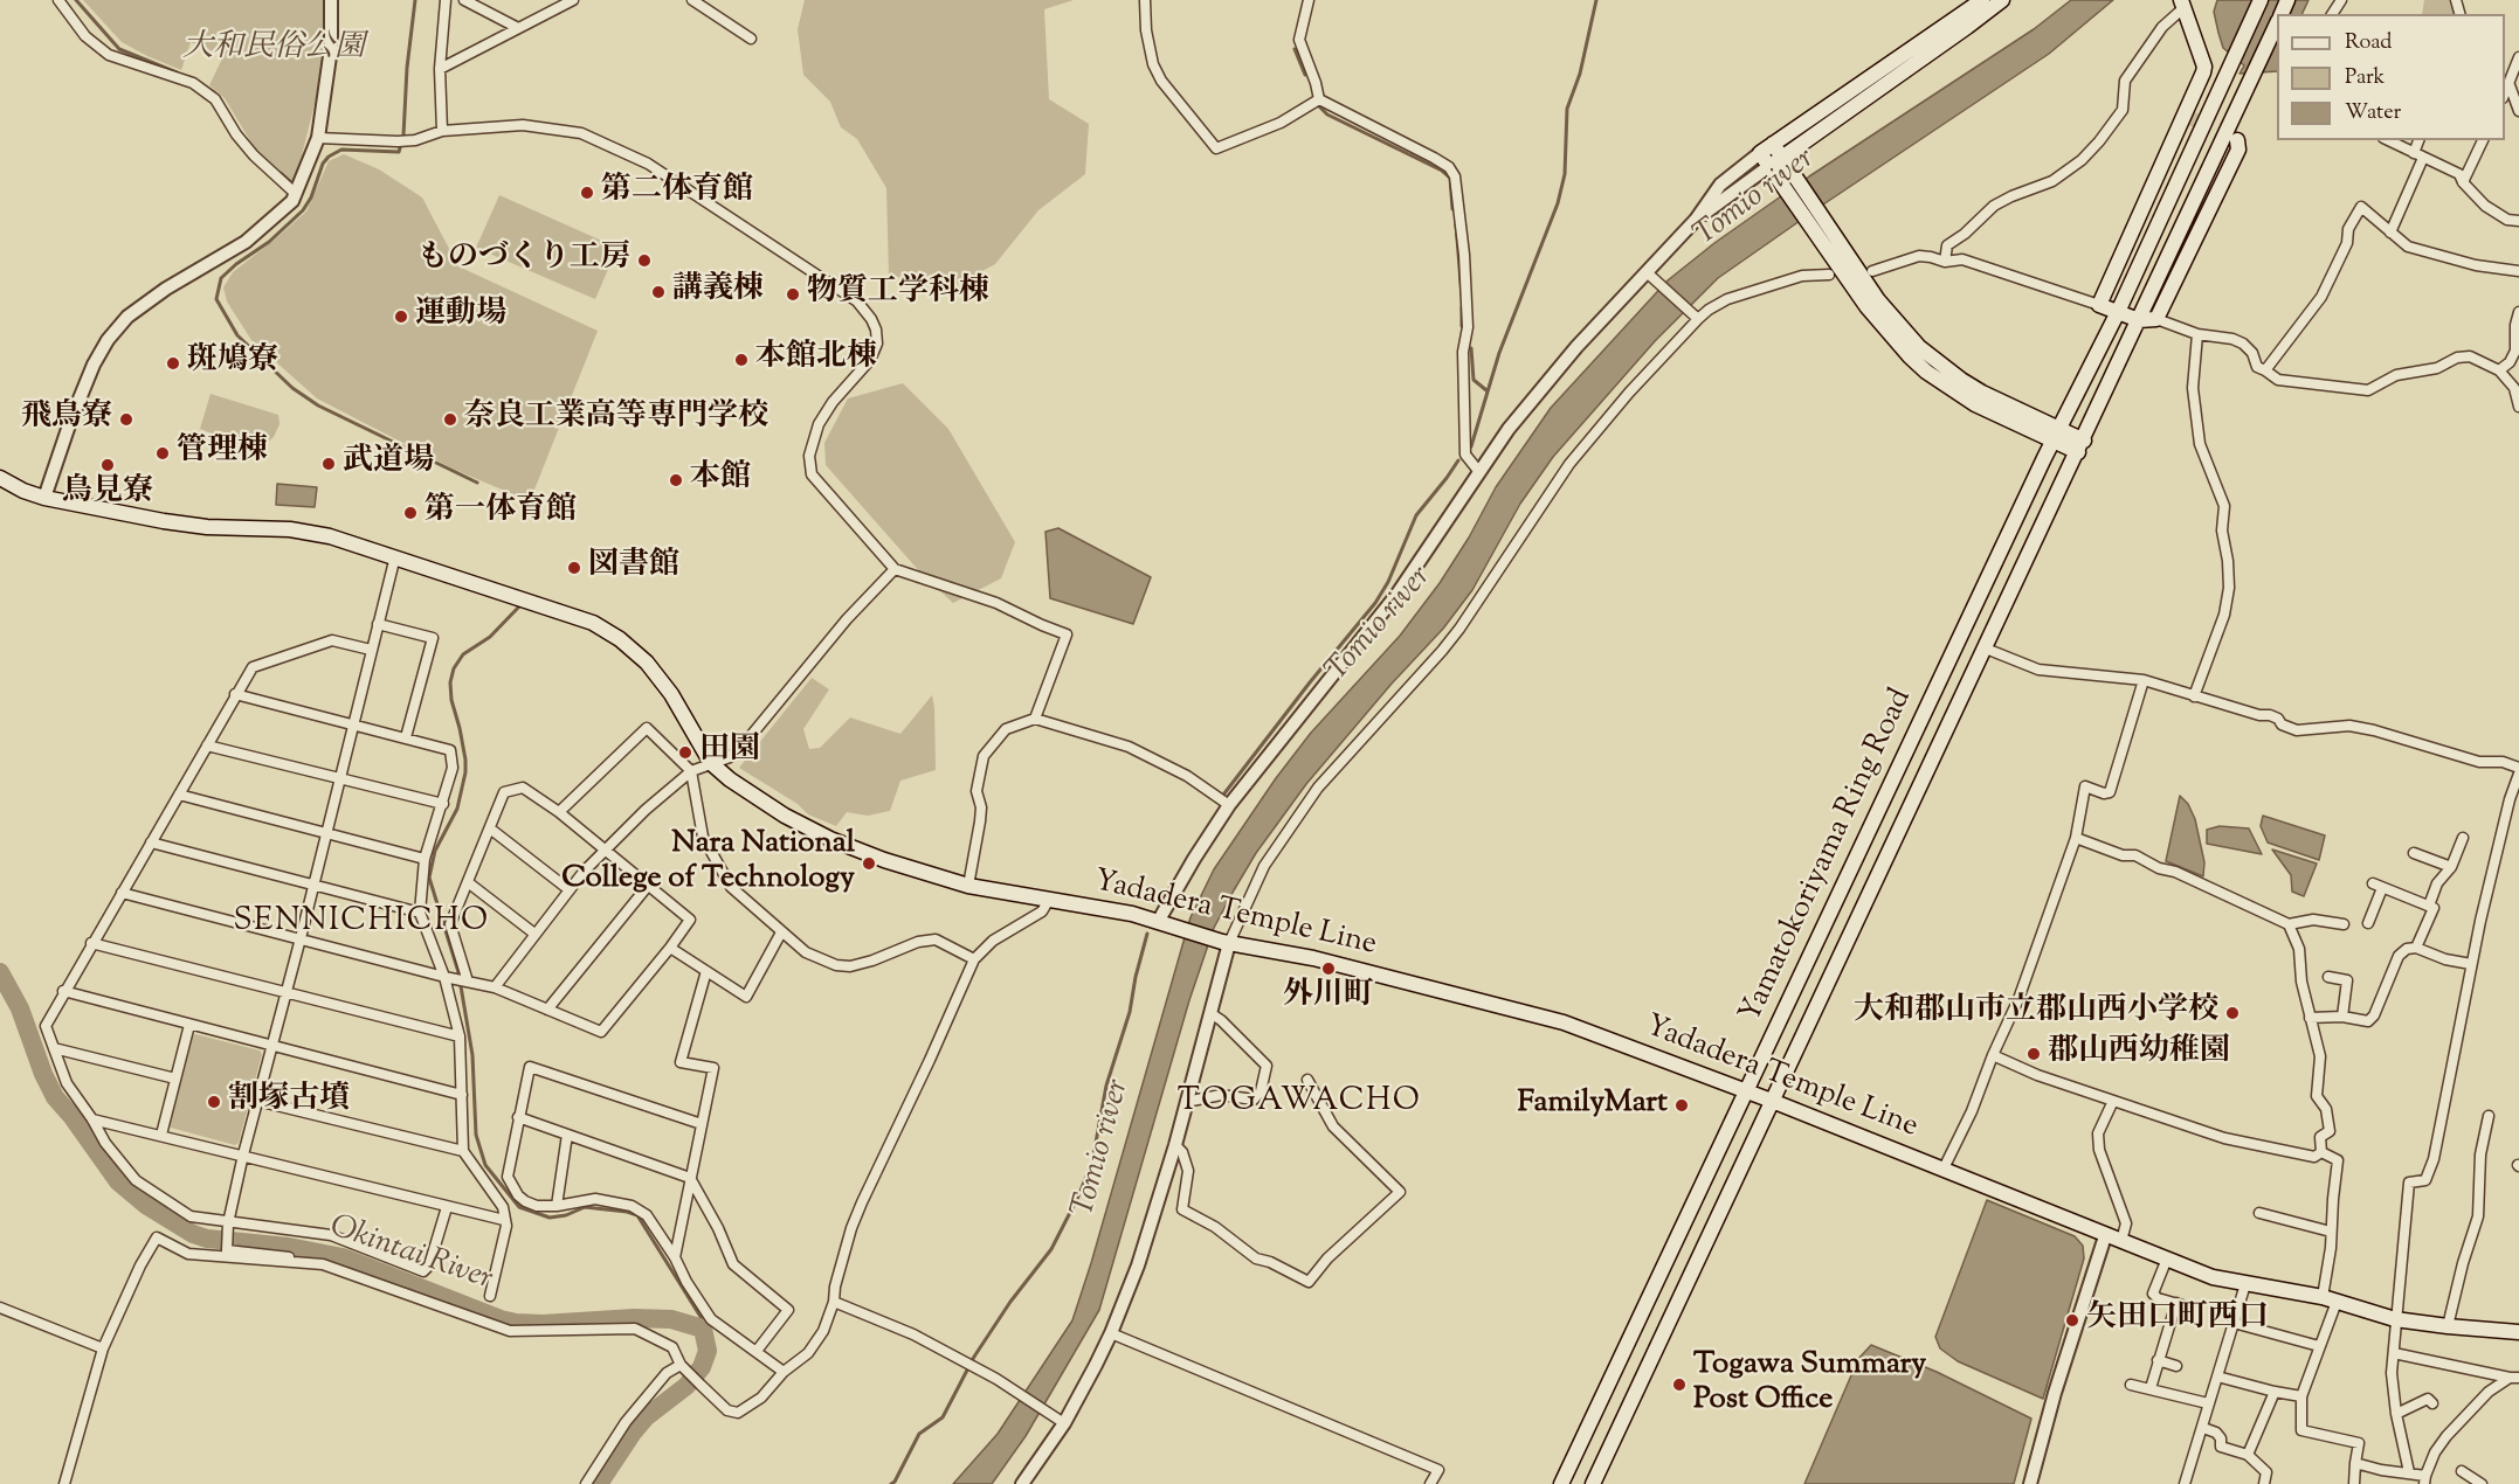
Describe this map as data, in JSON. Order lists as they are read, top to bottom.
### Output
{
  "streets": {
    "main road": ["Yamatokoriyama Ring Road", "Yadadera Temple Line"]
  },
  "crossings": [
    ["Yamatokoriyama Ring Road", "Yadadera Temple Line"]
  ],
  "districts": ["SENNICHICHO", "TOGAWACHO"],
  "water": ["Tomio river", "Okintai River"],
  "parks": ["大和民俗公園"],
  "places": [
    "第二体育館",
    "ものづくり工房",
    "講義棟",
    "物質工学科棟",
    "運動場",
    "本館北棟",
    "斑鳩寮",
    "飛鳥寮",
    "奈良工業高等専門学校",
    "管理棟",
    "武道場",
    "鳥見寮",
    "本館",
    "第一体育館",
    "図書館",
    "田園",
    "Nara National College of Technology",
    "外川町",
    "大和郡山市立郡山西小学校",
    "郡山西幼稚園",
    "割塚古墳",
    "FamilyMart",
    "矢田口町西口",
    "Togawa Summary Post Office"
  ],
  "legend": ["Road", "Park", "Water"]
}
